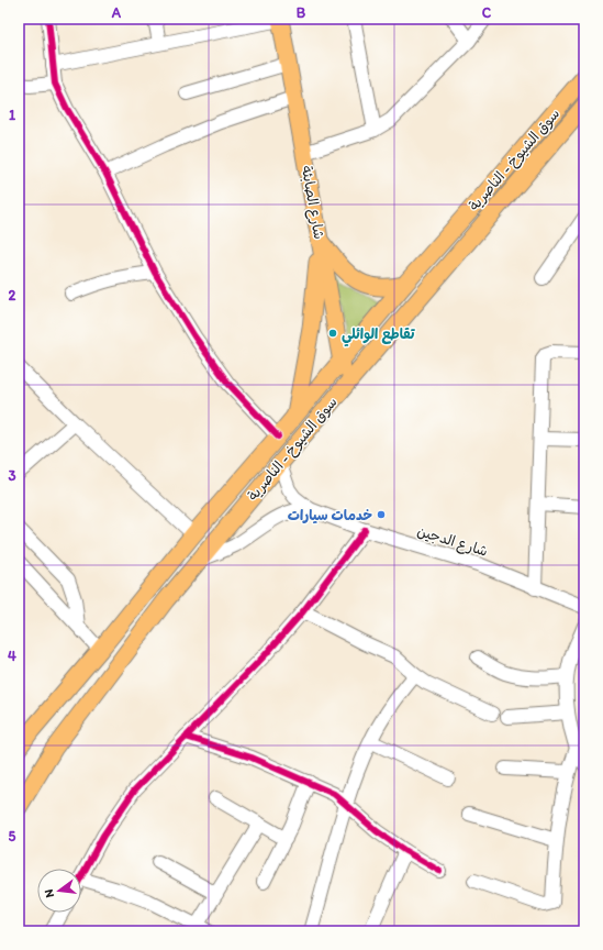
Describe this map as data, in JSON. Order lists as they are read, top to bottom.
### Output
{
  "streets": {
    "main road": ["سوق الشيوخ - الناصرية", "شارع الصابئة"],
    "street": ["شارع الدجين"]
  },
  "crossings": [
    ["سوق الشيوخ - الناصرية", "شارع الصابئة"],
    ["سوق الشيوخ - الناصرية", "شارع الدجين"]
  ],
  "places": ["تقاطع الوائلي", "خدمات سيارات"],
  "north": "left",
  "grid": {
    "columns": ["A", "B", "C"],
    "rows": [
      "1",
      "2",
      "3",
      "4",
      "5"
    ]
  }
}
